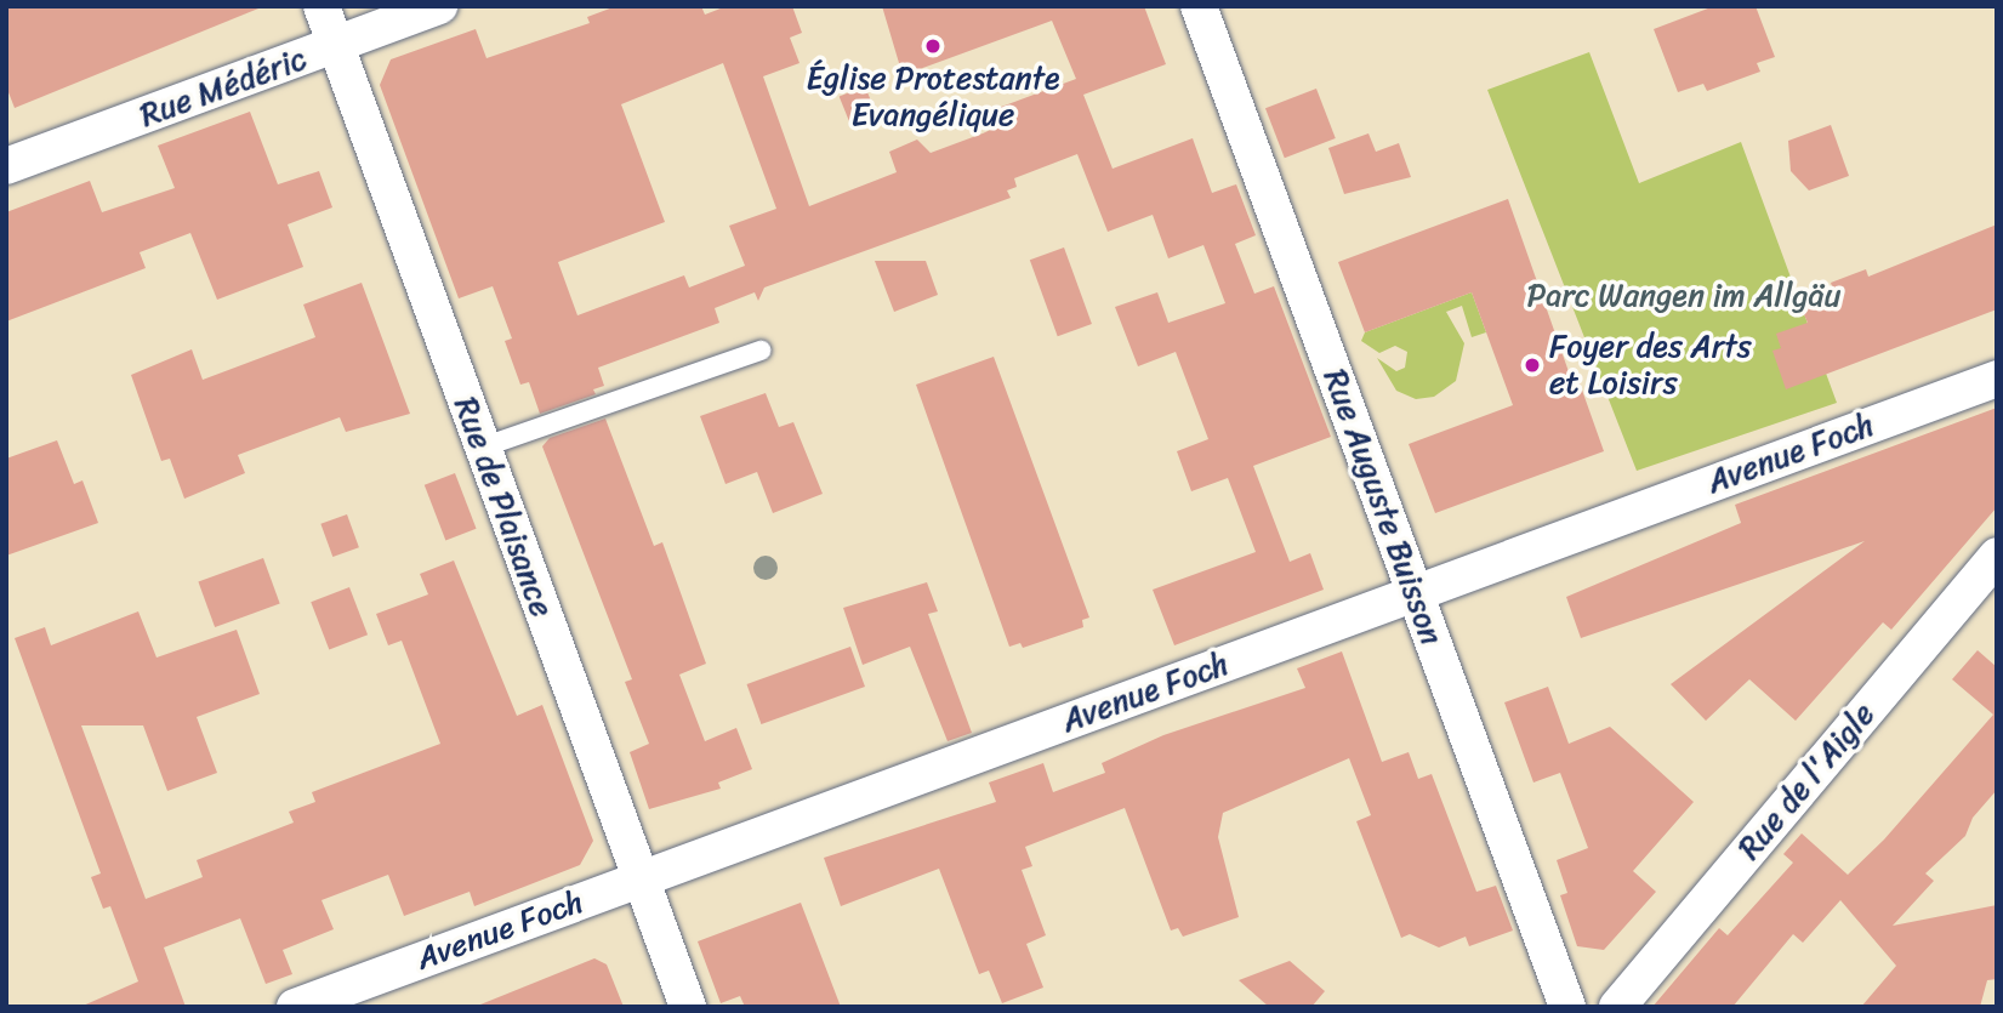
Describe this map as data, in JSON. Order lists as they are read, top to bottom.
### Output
{
  "streets": {
    "street": [
      "Rue Médéric",
      "Avenue Foch",
      "Rue de Plaisance",
      "Rue Auguste Buisson",
      "Rue de l'Aigle"
    ]
  },
  "crossings": [
    ["Rue Médéric", "Rue de Plaisance"],
    ["Avenue Foch", "Rue de Plaisance"],
    ["Avenue Foch", "Rue Auguste Buisson"]
  ],
  "parks": ["Parc Wangen im Allgäu"],
  "places": ["Église Protestante Evangélique", "Foyer des Arts et Loisirs"]
}
